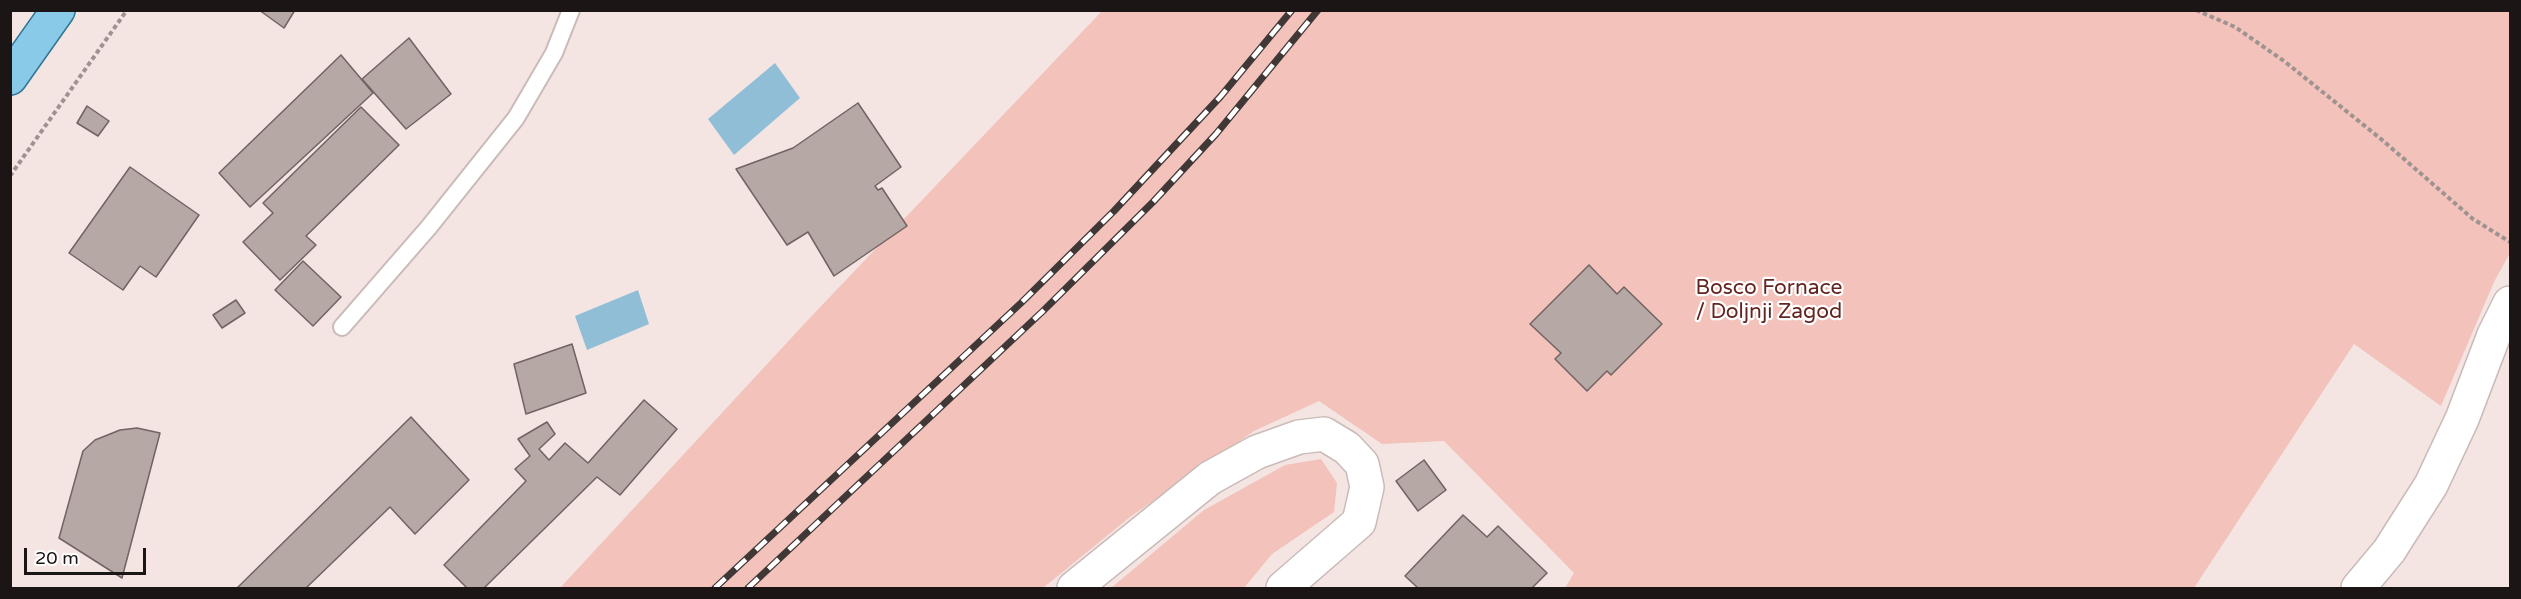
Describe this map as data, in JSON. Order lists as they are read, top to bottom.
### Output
{
  "parks": ["Bosco Fornace / Doljnji Zagod"],
  "scale_bar": "20 m"
}
